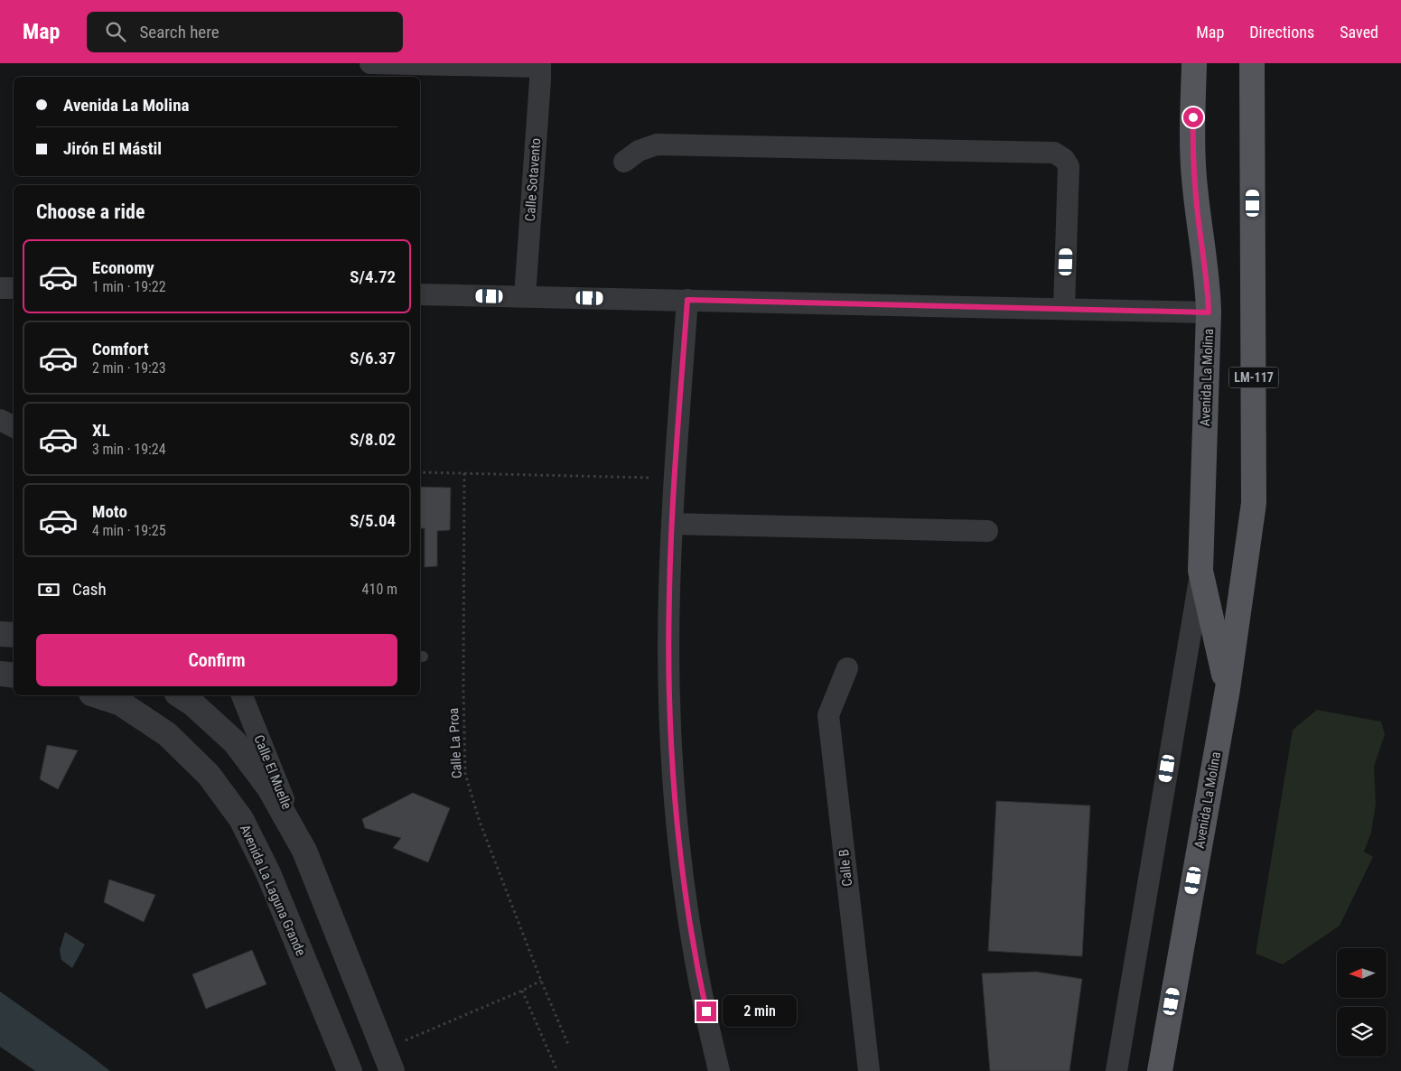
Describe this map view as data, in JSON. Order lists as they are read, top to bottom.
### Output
{
  "streets": {
    "main road": ["Avenida La Molina", "LM-117"],
    "street": [
      "Calle Sotavento",
      "Calle El Muelle",
      "Calle B",
      "Avenida La Laguna Grande"
    ],
    "path": ["Calle La Proa"]
  },
  "north": "left",
  "page": {
    "header": "Map",
    "search": "Search here",
    "nav": ["Map", "Directions", "Saved"],
    "banner": ["Avenida La Molina", "Jirón El Mástil"],
    "heading": "Choose a ride",
    "list": [
      {
        "name": "Economy",
        "note": "1 min · 19:22",
        "value": "S/4.72"
      },
      {
        "name": "Comfort",
        "note": "2 min · 19:23",
        "value": "S/6.37"
      },
      {
        "name": "XL",
        "note": "3 min · 19:24",
        "value": "S/8.02"
      },
      {
        "name": "Moto",
        "note": "4 min · 19:25",
        "value": "S/5.04"
      }
    ],
    "pay": ["Cash", "410 m"],
    "buttons": "Confirm",
    "bubble": "2 min"
  }
}
